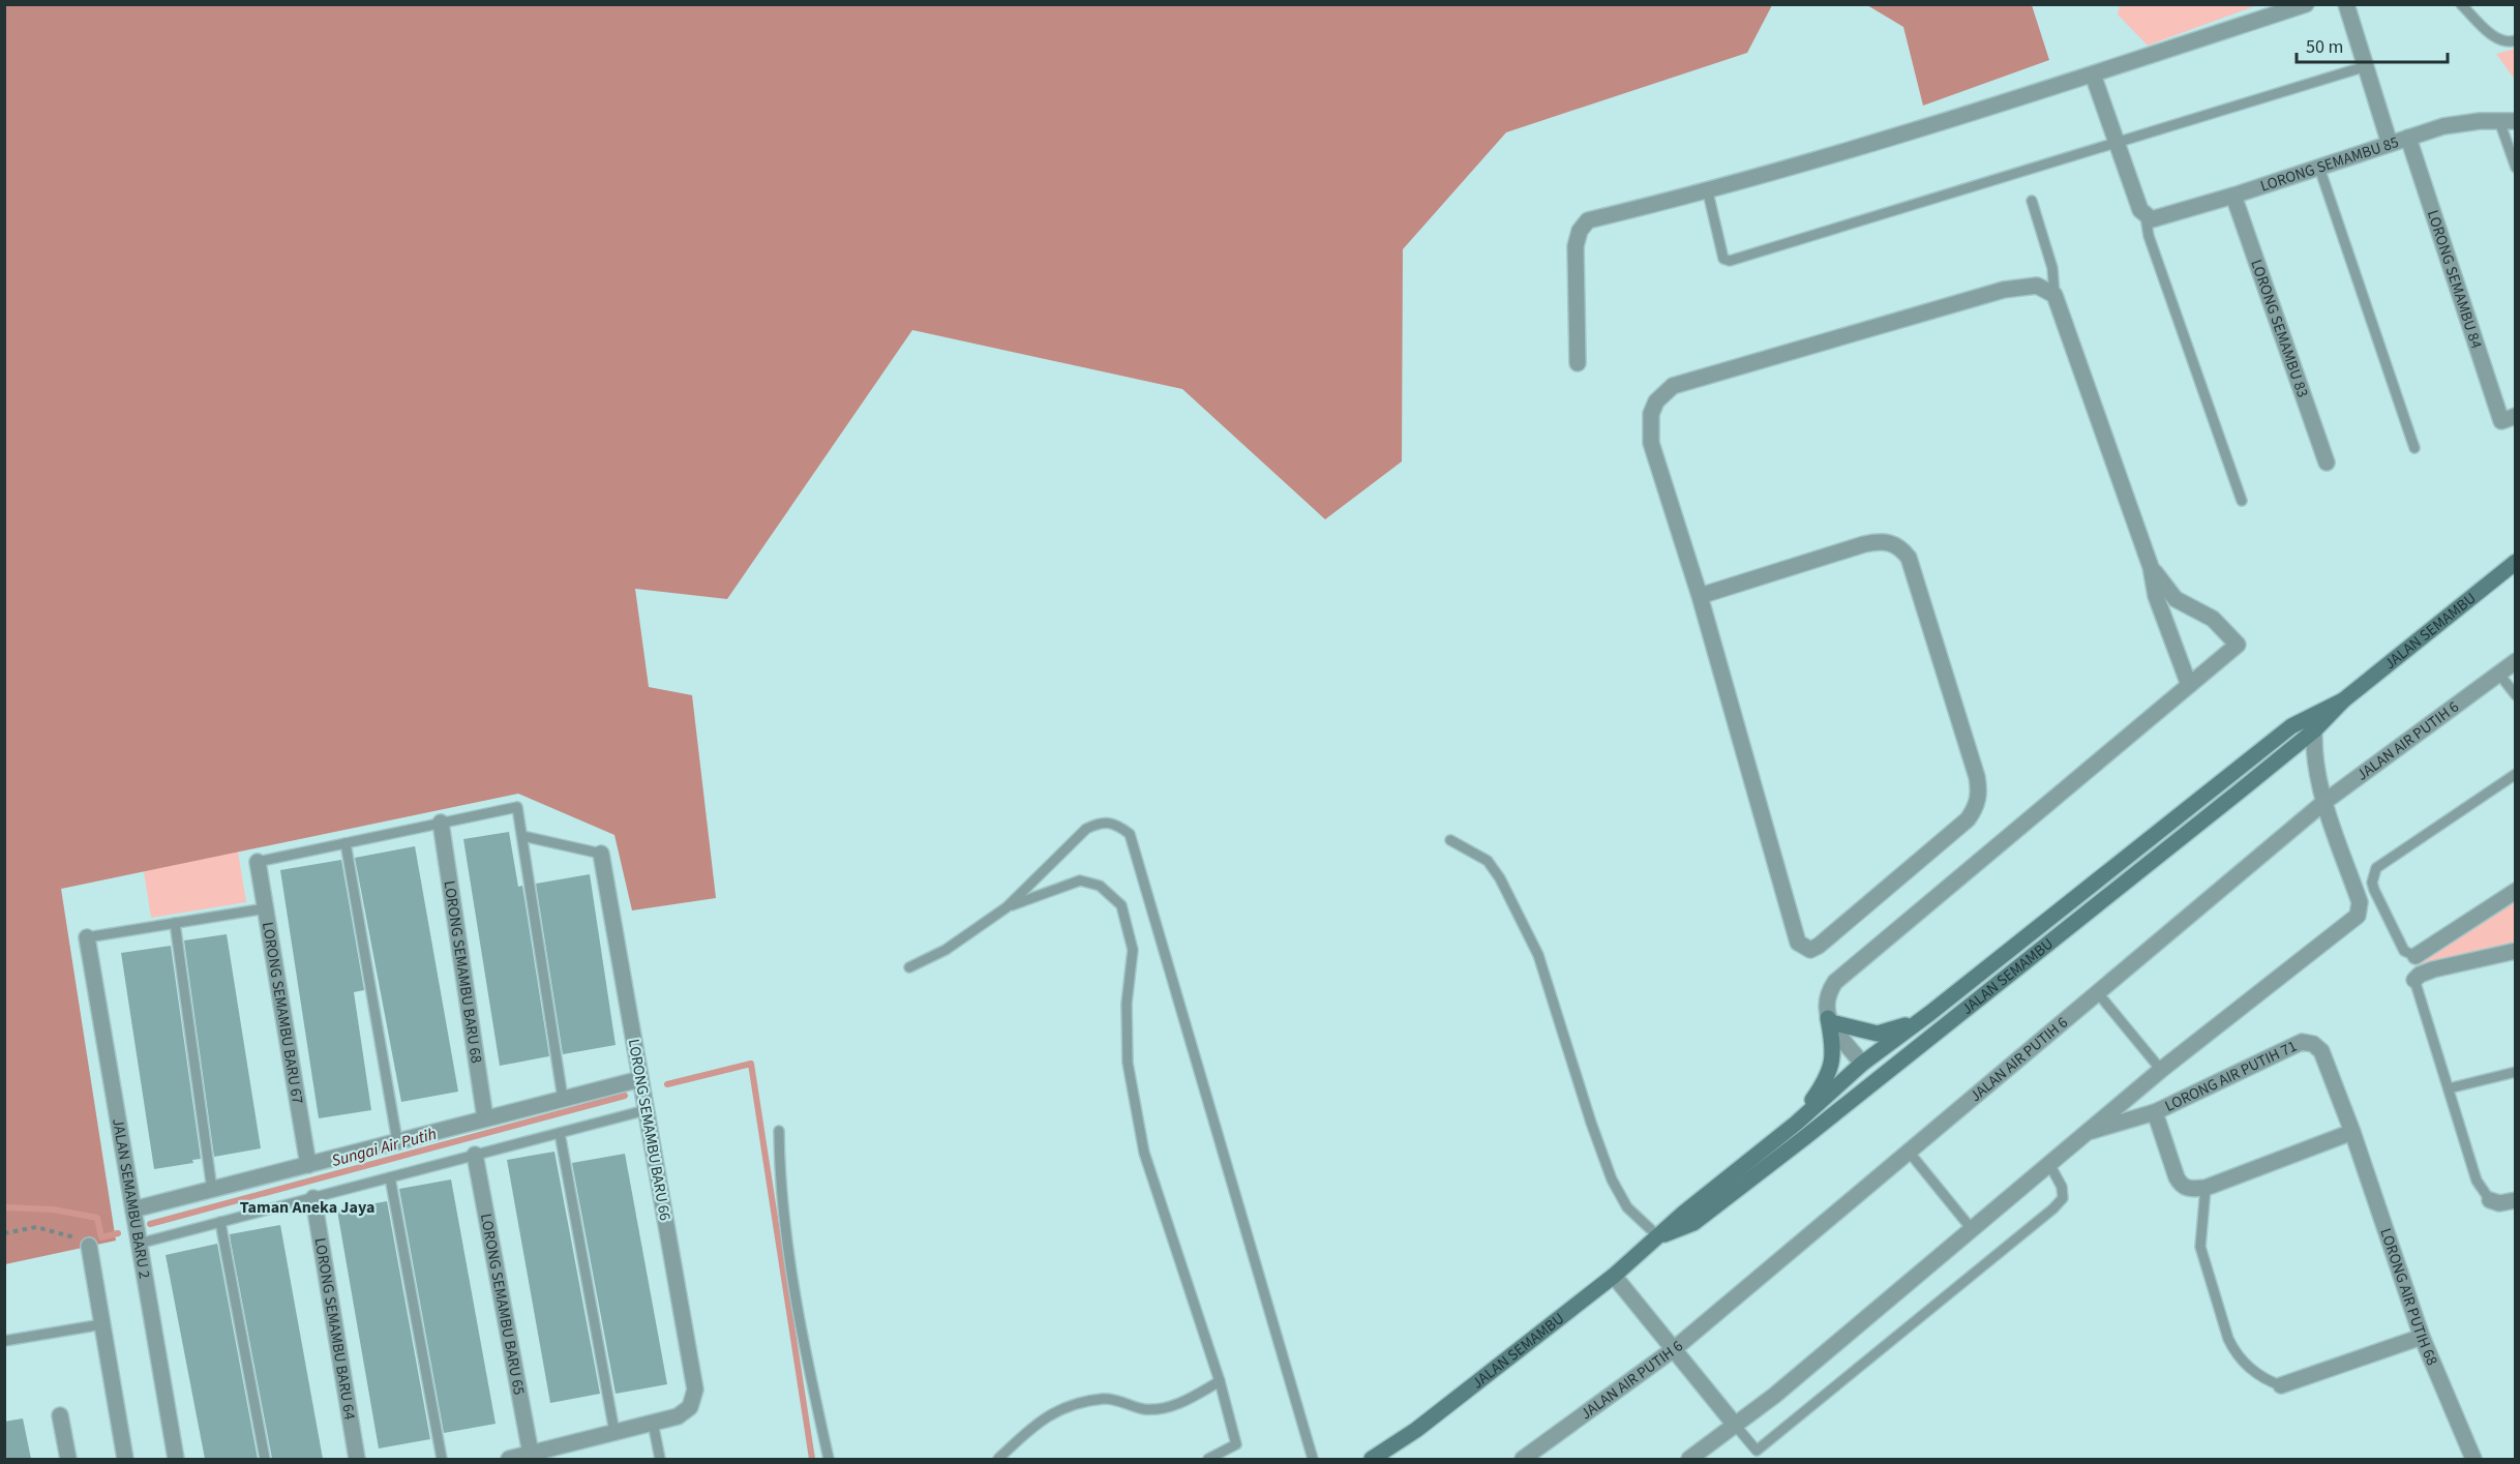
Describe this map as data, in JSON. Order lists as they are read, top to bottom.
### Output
{
  "streets": {
    "main road": ["JALAN SEMAMBU"],
    "street": [
      "LORONG SEMAMBU 85",
      "LORONG SEMAMBU 84",
      "LORONG SEMAMBU 83",
      "JALAN AIR PUTIH 6",
      "LORONG SEMAMBU BARU 68",
      "LORONG SEMAMBU BARU 67",
      "LORONG AIR PUTIH 71",
      "LORONG SEMAMBU BARU 66",
      "JALAN SEMAMBU BARU 2",
      "LORONG AIR PUTIH 68",
      "LORONG SEMAMBU BARU 65",
      "LORONG SEMAMBU BARU 64"
    ]
  },
  "crossings": [
    ["LORONG SEMAMBU 85", "LORONG SEMAMBU 84"],
    ["LORONG SEMAMBU 85", "LORONG SEMAMBU 83"],
    ["LORONG AIR PUTIH 71", "LORONG AIR PUTIH 68"]
  ],
  "districts": ["Taman Aneka Jaya"],
  "water": ["Sungai Air Putih"],
  "scale_bar": "50 m"
}
